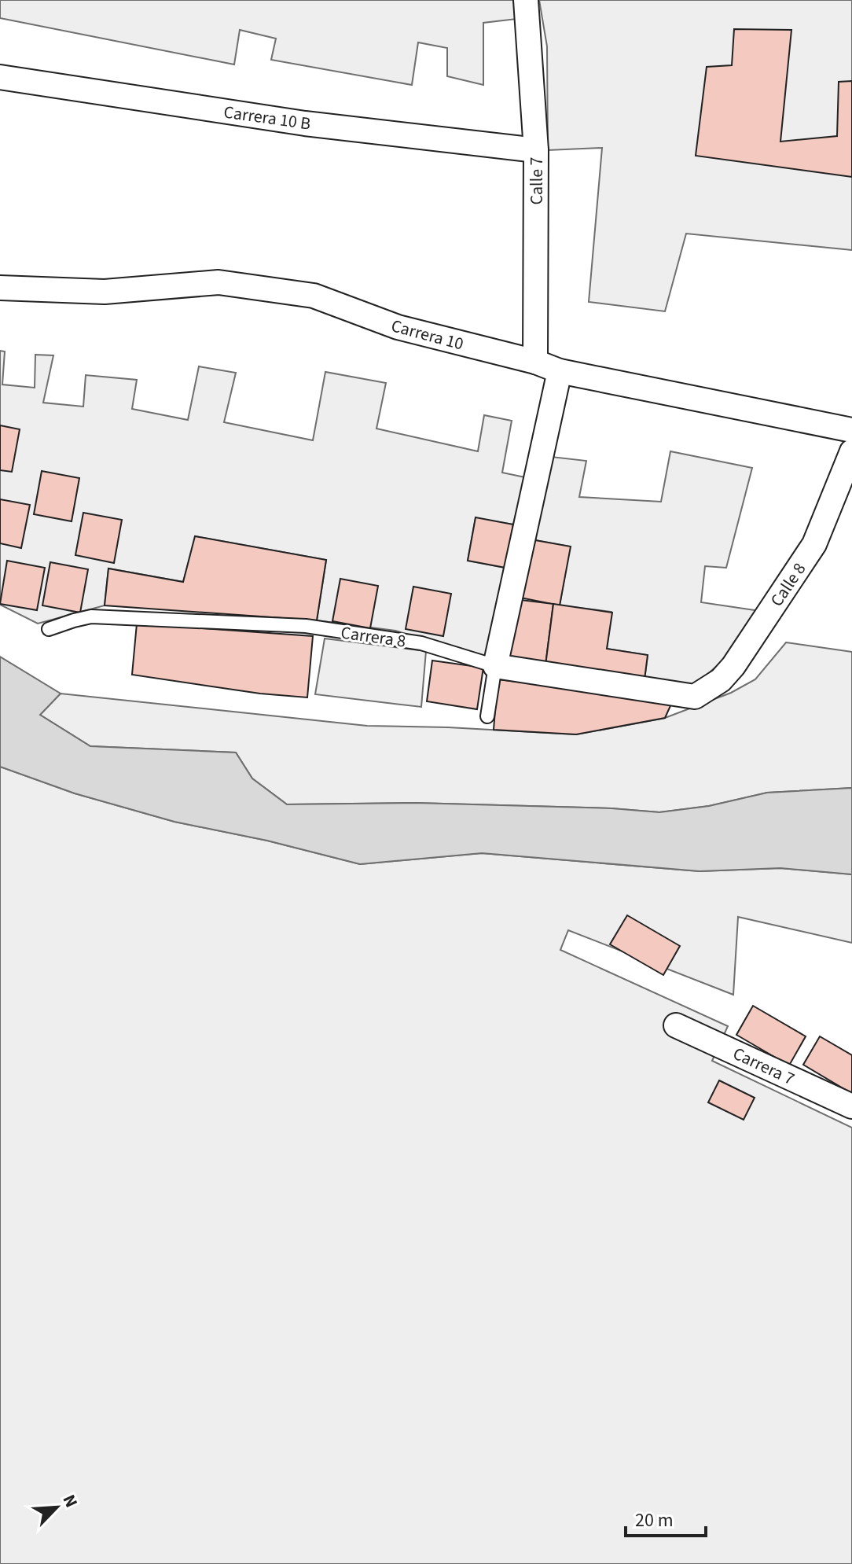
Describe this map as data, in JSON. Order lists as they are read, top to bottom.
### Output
{
  "streets": {
    "street": [
      "Carrera 10 B",
      "Calle 7",
      "Carrera 10",
      "Calle 8",
      "Carrera 8",
      "Carrera 7"
    ]
  },
  "crossings": [
    ["Carrera 10 B", "Calle 7"],
    ["Calle 7", "Carrera 10"],
    ["Calle 8", "Carrera 8"]
  ],
  "scale_bar": "20 m",
  "north": "top right"
}
